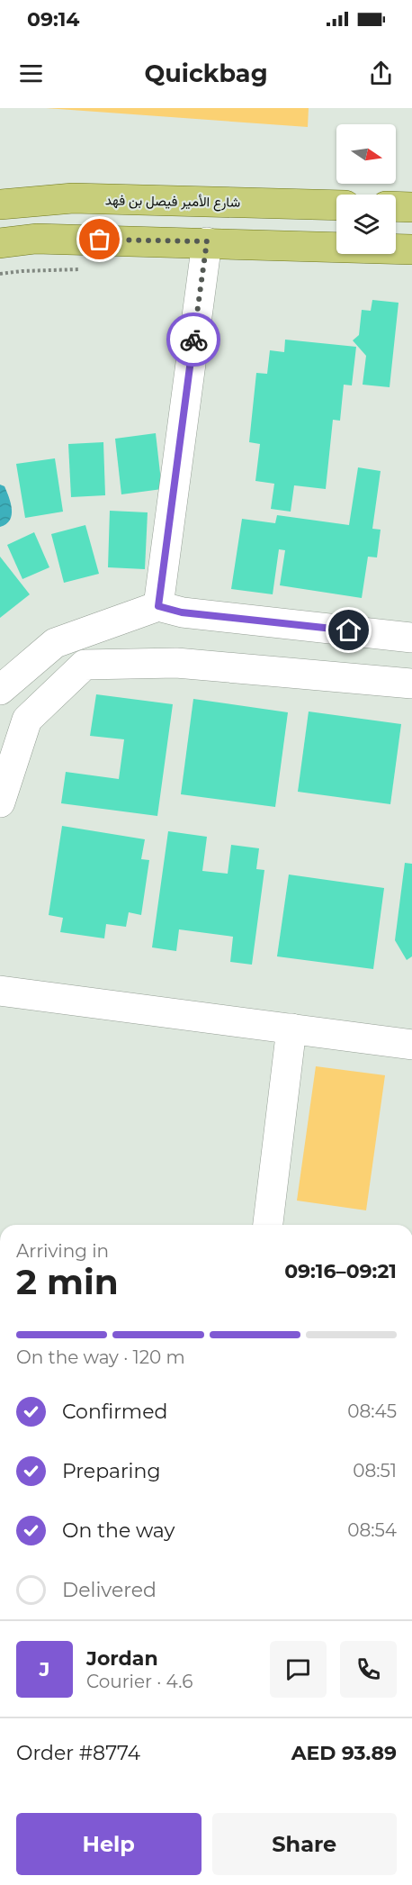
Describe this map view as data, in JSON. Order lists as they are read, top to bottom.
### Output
{
  "streets": {
    "main road": ["شارع الأمير فيصل بن فهد"]
  },
  "north": "right",
  "page": {
    "status": "09:14",
    "header": "Quickbag",
    "heading": ["2 min", "Arriving in", "09:16–09:21"],
    "panel": [
      "Jordan",
      "Courier · 4.6",
      "Order #8774",
      "AED 93.89"
    ],
    "bar": "On the way · 120 m",
    "list": [
      ["Confirmed", "08:45"],
      ["Preparing", "08:51"],
      ["On the way", "08:54"],
      "Delivered"
    ],
    "round": "J",
    "buttons": ["Help", "Share"]
  }
}
